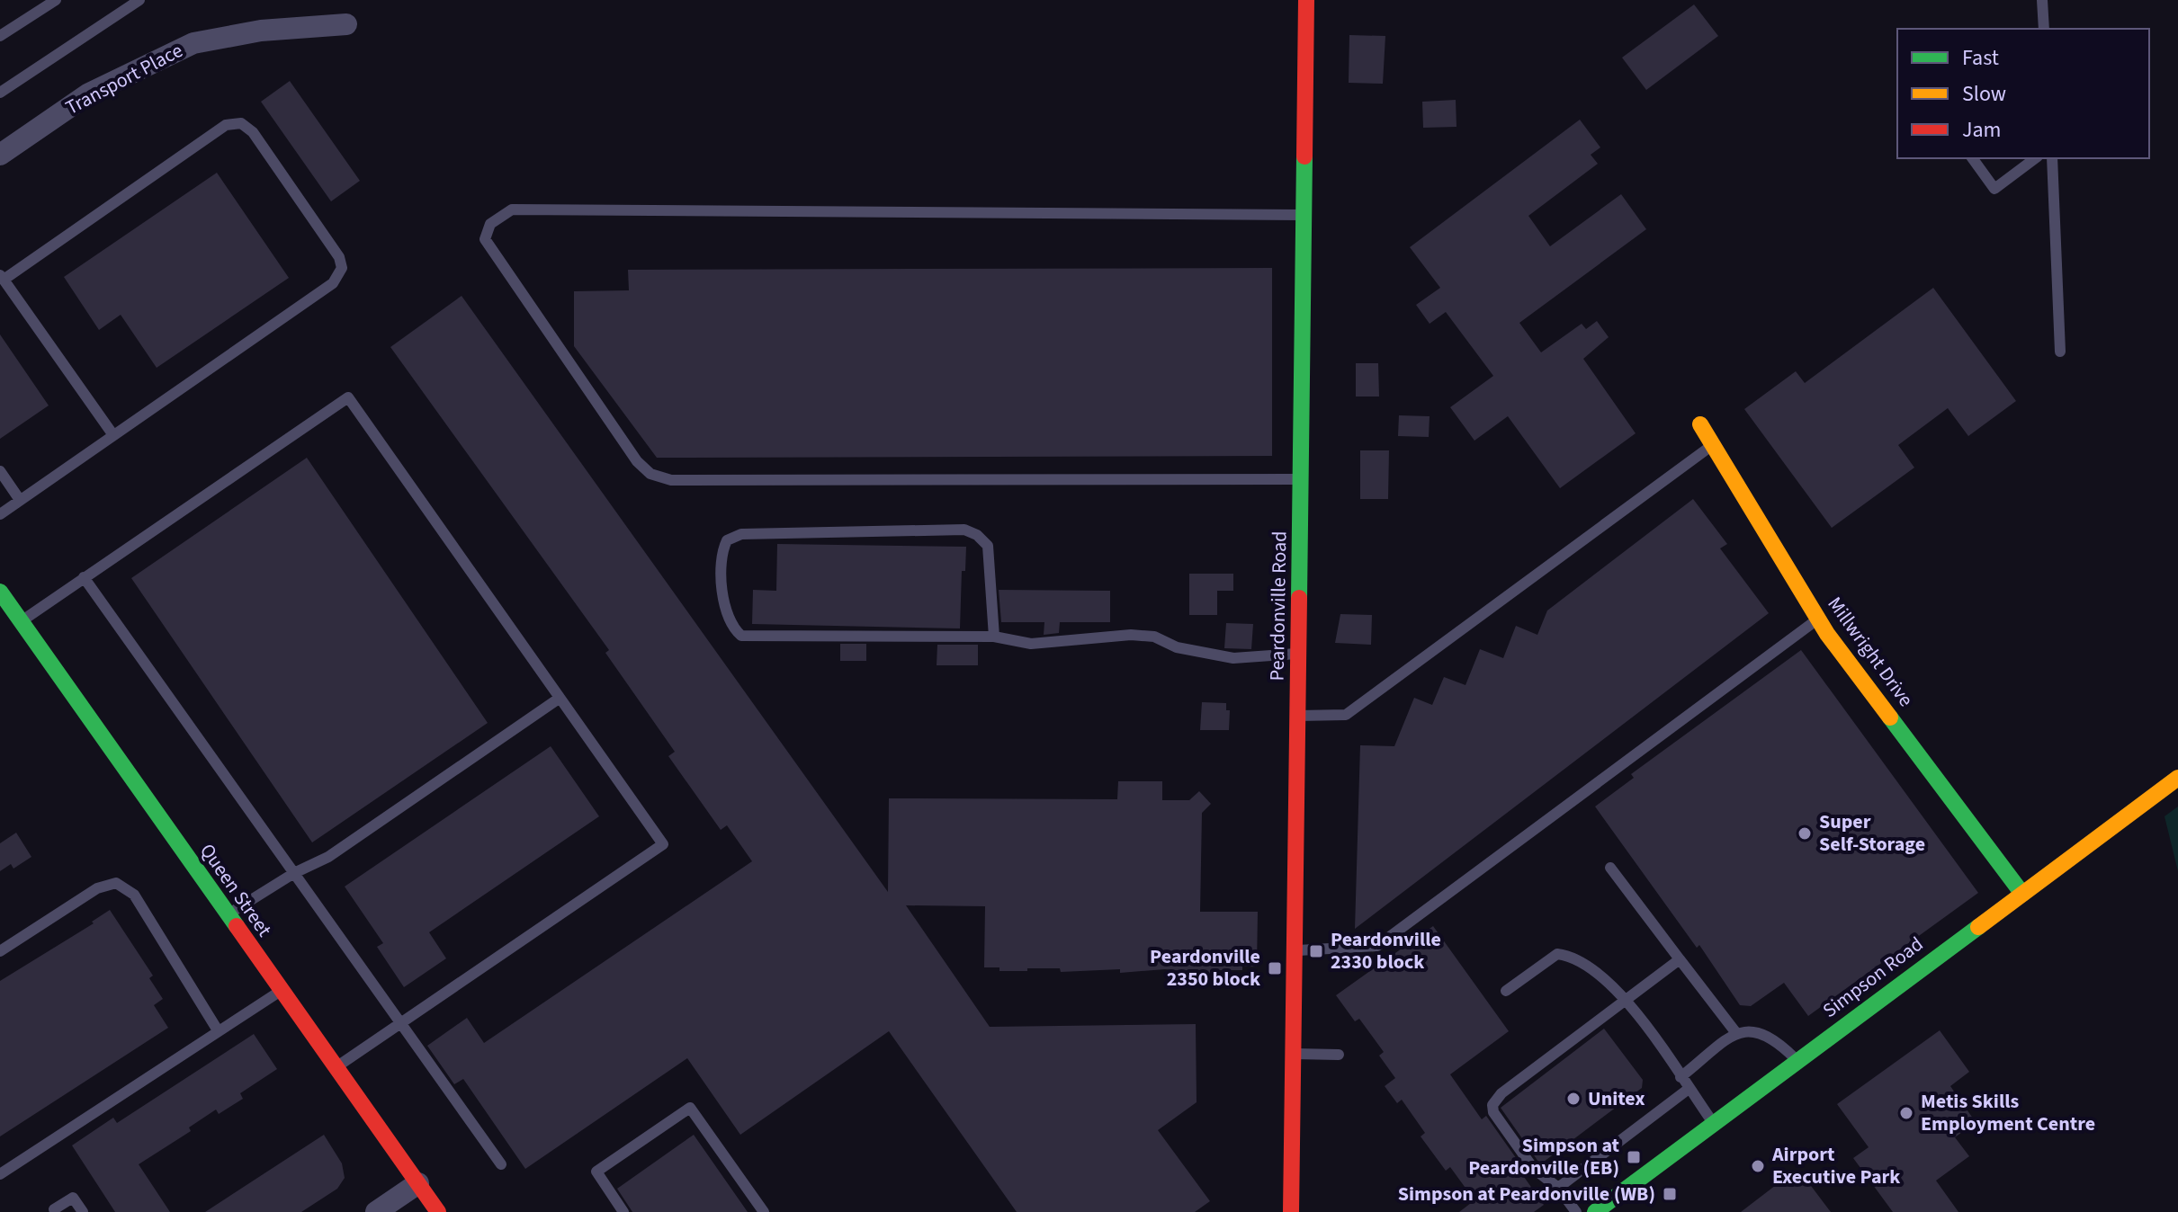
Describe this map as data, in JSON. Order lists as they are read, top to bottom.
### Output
{
  "streets": {
    "street": [
      "Transport Place",
      "Peardonville Road",
      "Millwright Drive",
      "Queen Street",
      "Simpson Road"
    ]
  },
  "crossings": [
    ["Millwright Drive", "Simpson Road"]
  ],
  "places": {
    "other": [
      "Super Self-Storage",
      "Unitex",
      "Metis Skills Employment Centre",
      "Airport Executive Park"
    ],
    "transit": [
      "Peardonville 2330 block",
      "Peardonville 2350 block",
      "Simpson at Peardonville (EB)",
      "Simpson at Peardonville (WB)"
    ]
  },
  "legend": ["Fast", "Slow", "Jam"]
}
